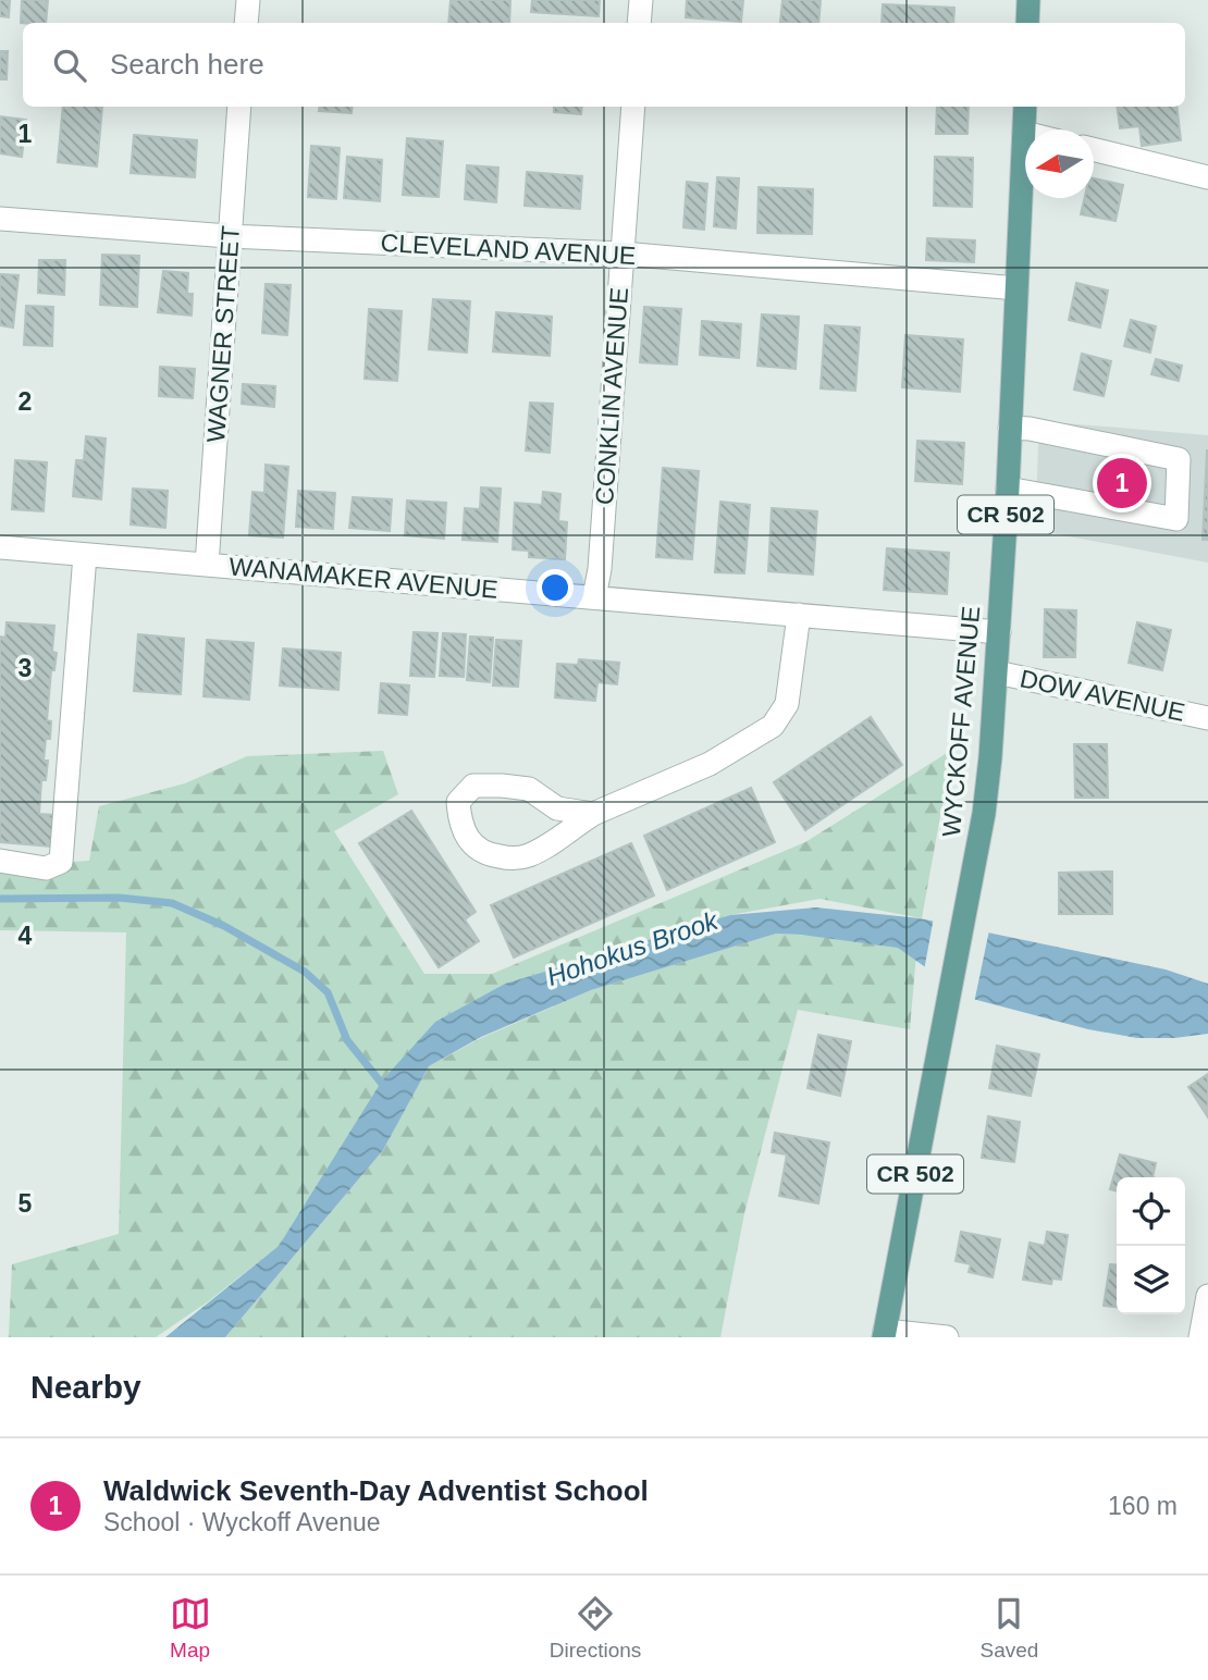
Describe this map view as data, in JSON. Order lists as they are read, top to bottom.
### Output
{
  "streets": {
    "main road": ["CR 502", "WYCKOFF AVENUE"],
    "street": [
      "CLEVELAND AVENUE",
      "WAGNER STREET",
      "CONKLIN AVENUE",
      "WANAMAKER AVENUE",
      "DOW AVENUE"
    ]
  },
  "crossings": [
    ["CLEVELAND AVENUE", "WAGNER STREET"],
    ["CLEVELAND AVENUE", "CONKLIN AVENUE"],
    ["CLEVELAND AVENUE", "WYCKOFF AVENUE"],
    ["WAGNER STREET", "WANAMAKER AVENUE"],
    ["CONKLIN AVENUE", "WANAMAKER AVENUE"],
    ["WANAMAKER AVENUE", "WYCKOFF AVENUE"],
    ["DOW AVENUE", "WYCKOFF AVENUE"]
  ],
  "water": ["Hohokus Brook"],
  "north": "left",
  "page": {
    "search": "Search here",
    "pins": "1",
    "heading": "Nearby",
    "list": [
      {
        "mark": "1",
        "name": "Waldwick Seventh-Day Adventist School",
        "note": "School · Wyckoff Avenue",
        "value": "160 m"
      }
    ],
    "nav": ["Map", "Directions", "Saved"]
  },
  "grid": {
    "rows": [
      "1",
      "2",
      "3",
      "4",
      "5"
    ]
  }
}
